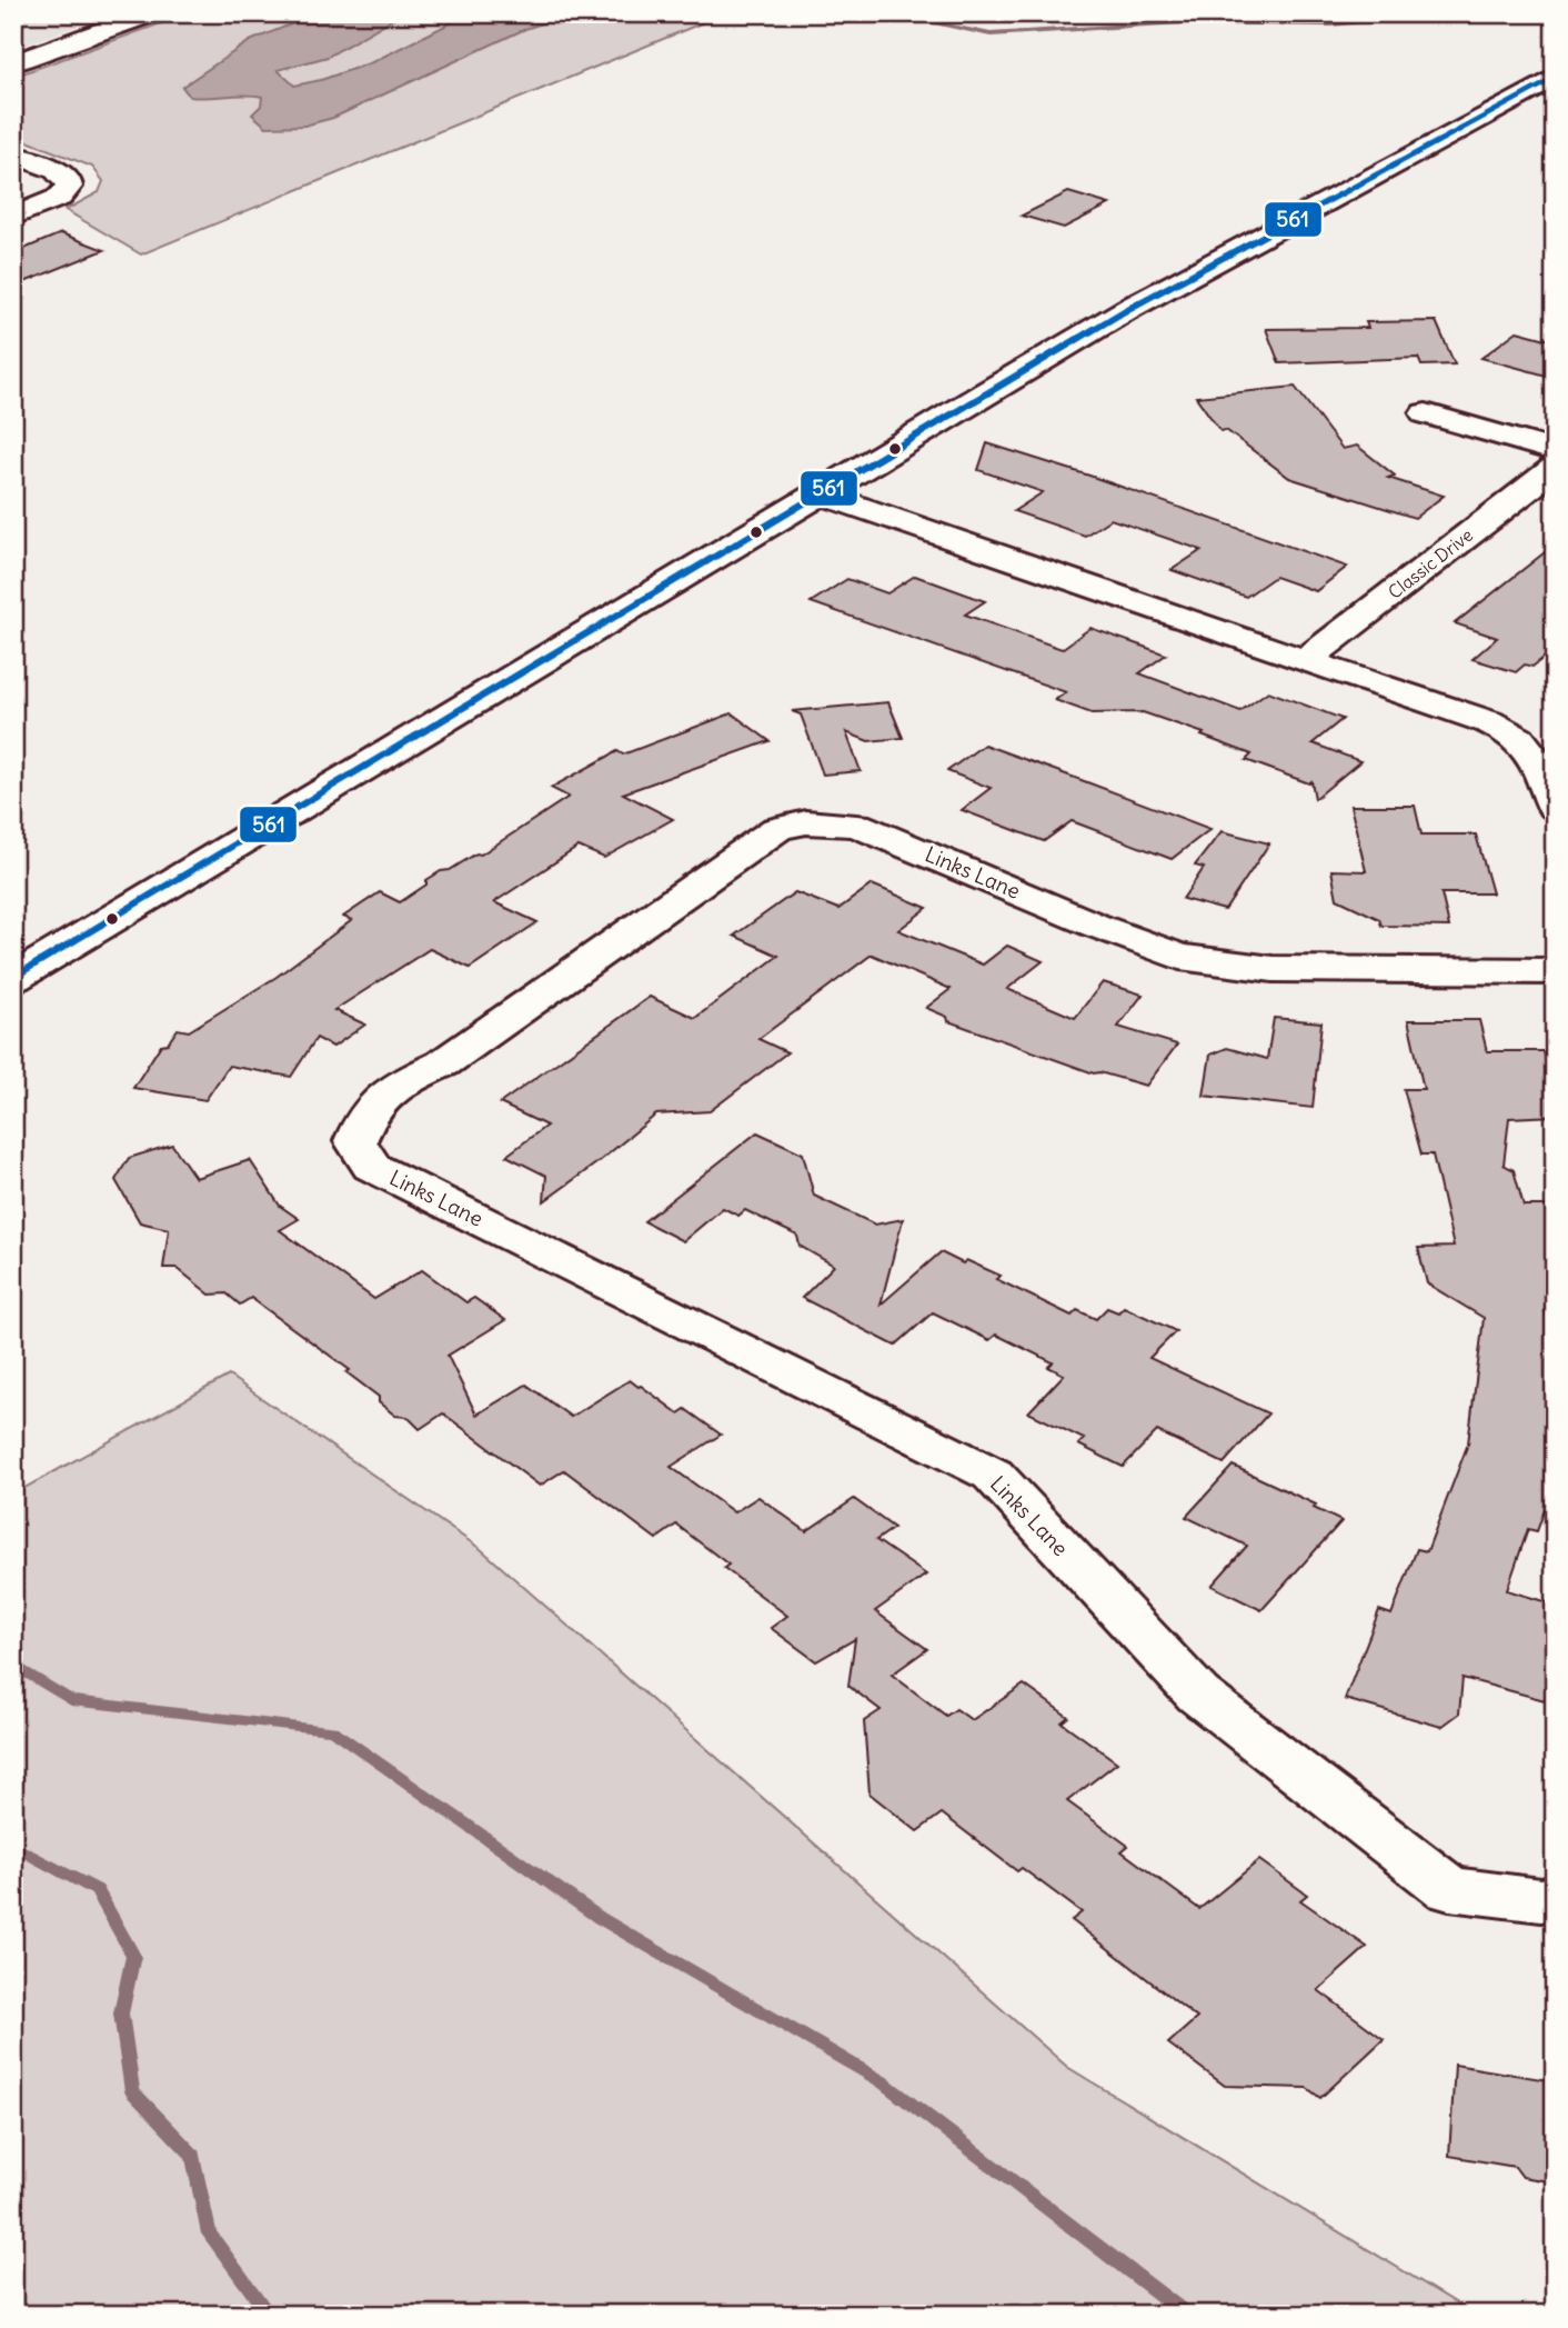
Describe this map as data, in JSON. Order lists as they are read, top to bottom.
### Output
{
  "streets": {
    "street": ["Classic Drive", "Links Lane"]
  },
  "lines": ["transit line 561"]
}
